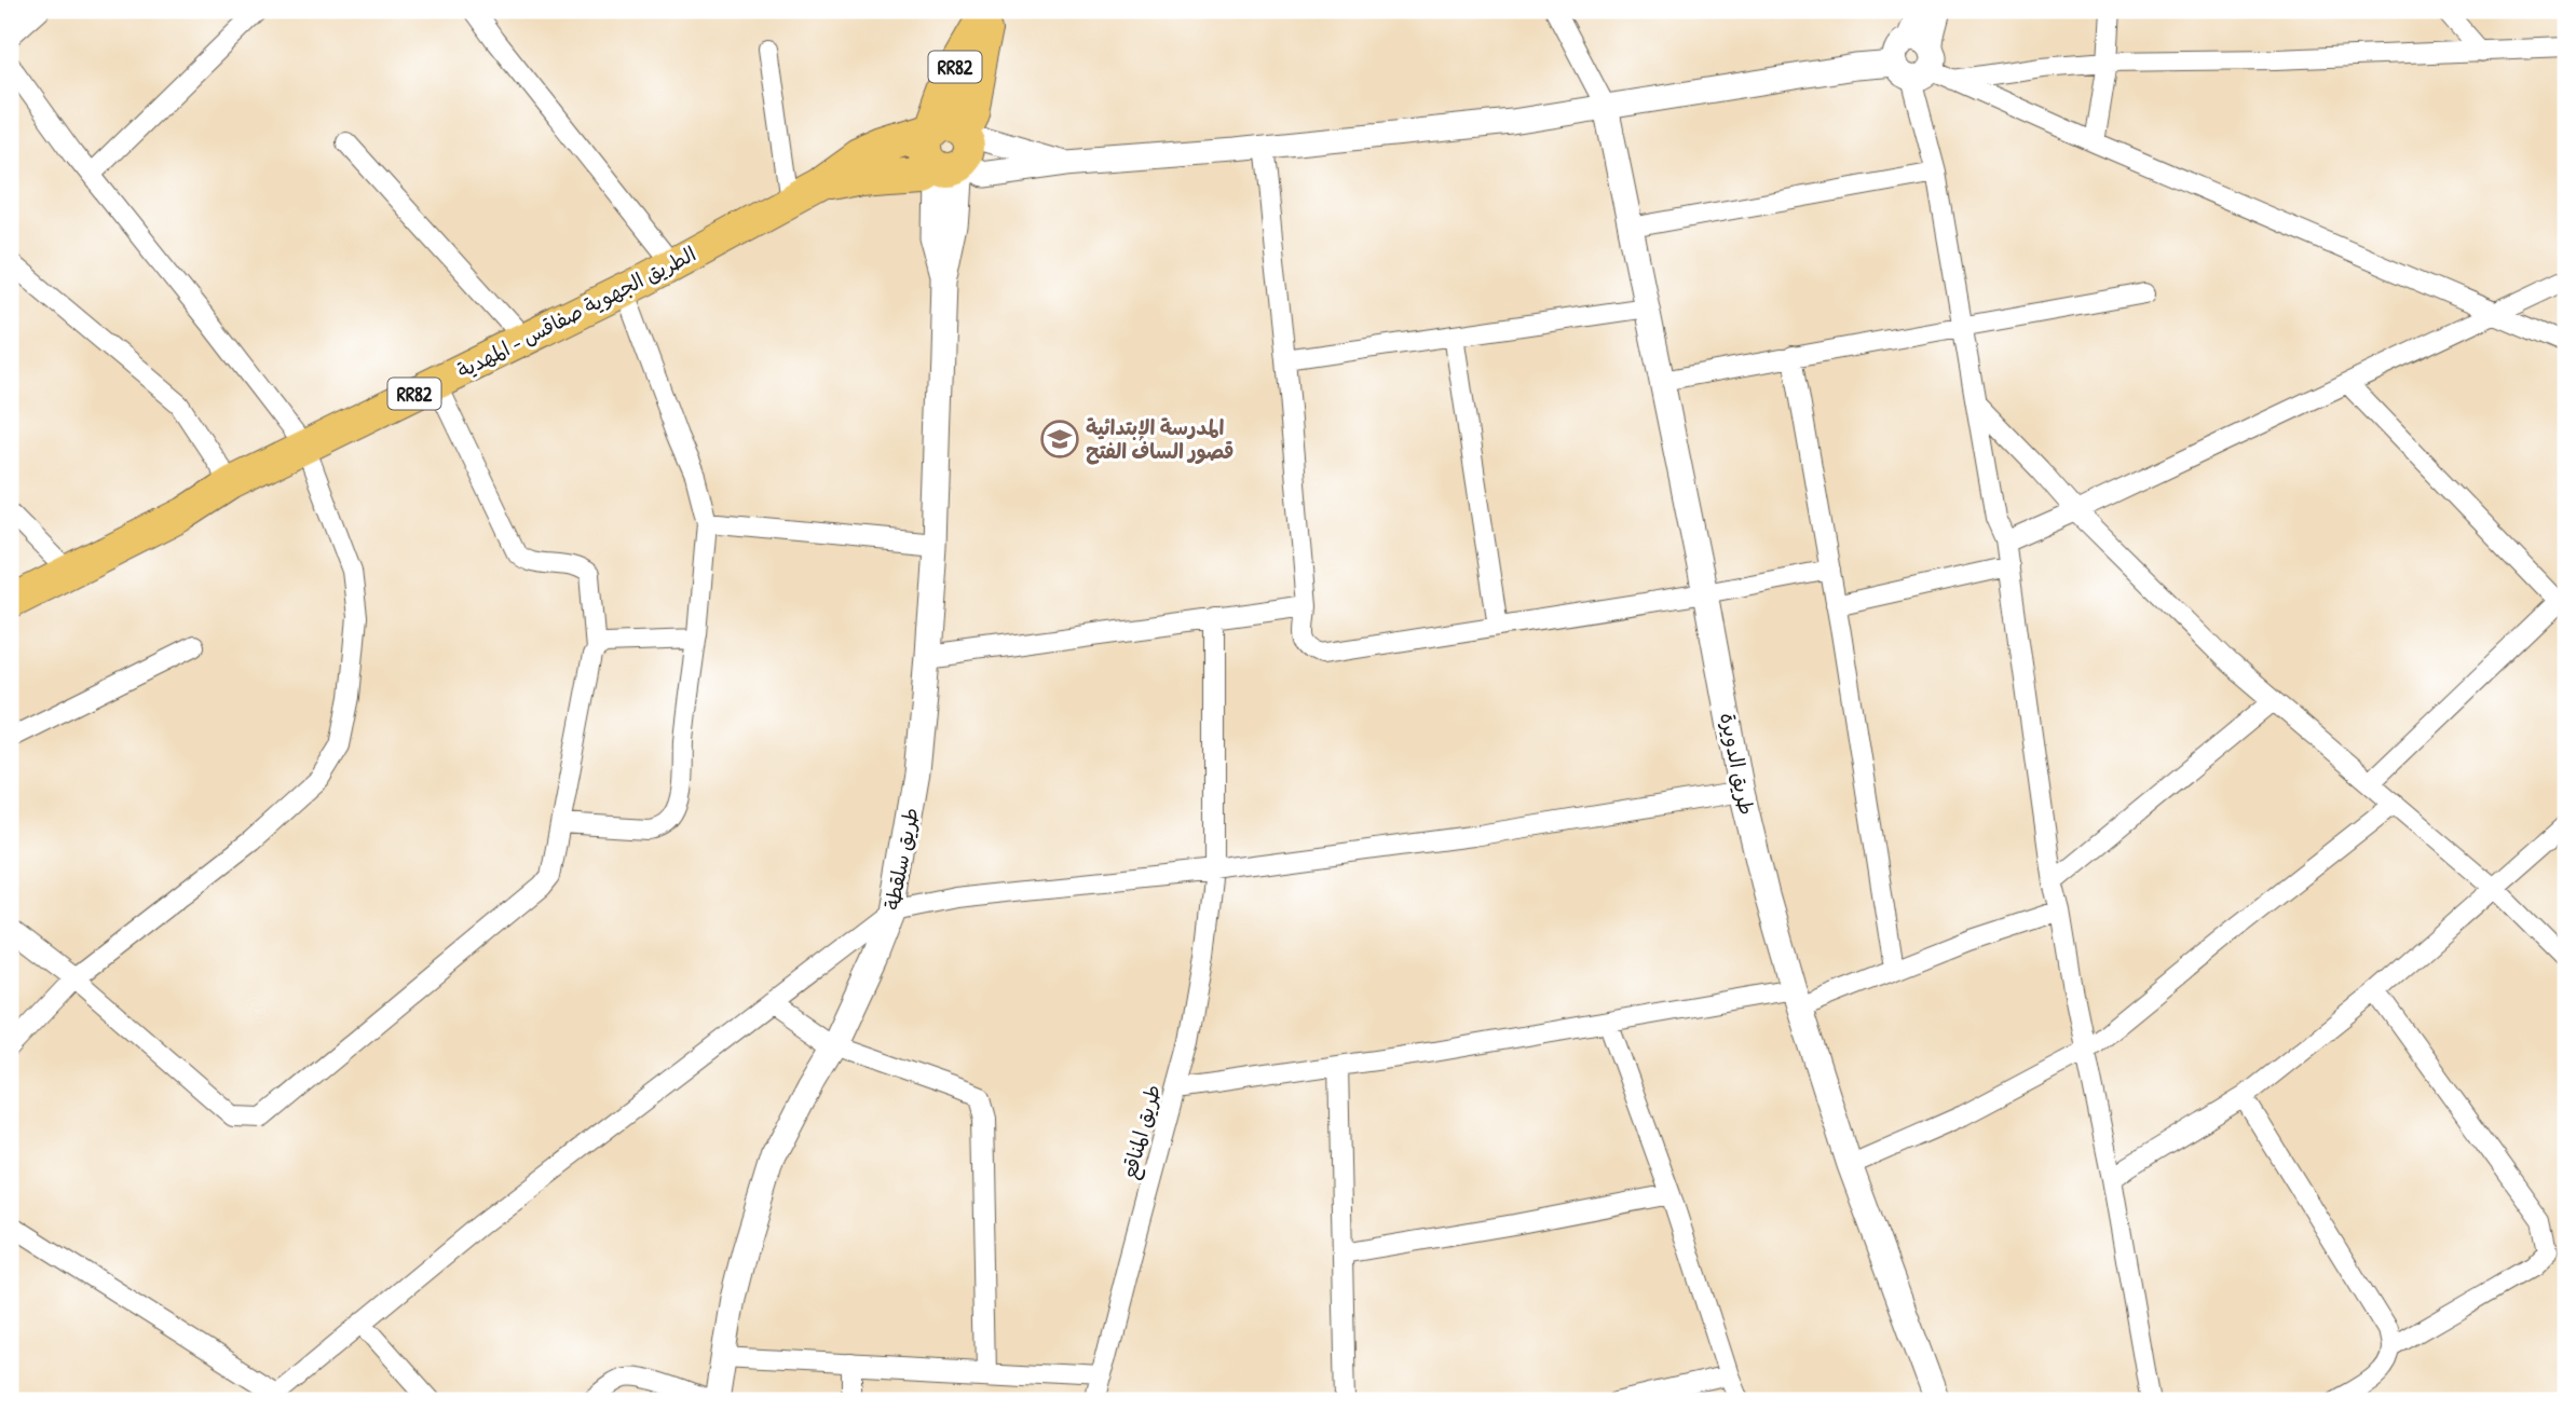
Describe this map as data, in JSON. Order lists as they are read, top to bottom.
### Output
{
  "streets": {
    "main road": ["RR82", "الطريق الجهوية صفاقس - المهدية"],
    "street": ["طريق الدويرة", "طريق سلقطة", "طريق المناقع"]
  },
  "crossings": [
    ["RR82", "الطريق الجهوية صفاقس - المهدية"],
    ["RR82", "طريق سلقطة"],
    ["الطريق الجهوية صفاقس - المهدية", "طريق سلقطة"]
  ],
  "places": {
    "school or university": ["المدرسة الإبتدائية قصور الساف الفتح"]
  }
}
